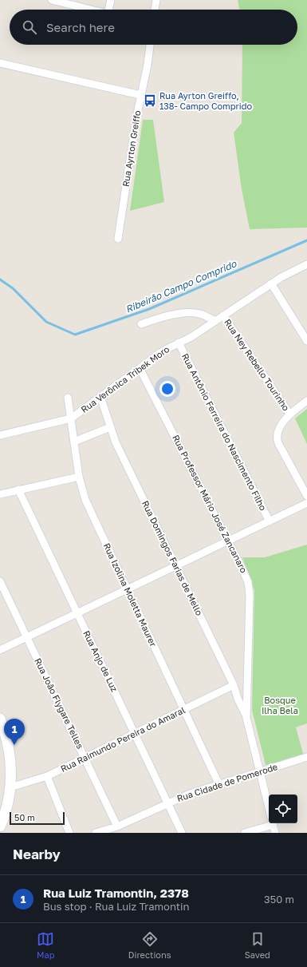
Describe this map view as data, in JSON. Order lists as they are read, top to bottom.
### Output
{
  "streets": {
    "street": [
      "Rua Ayrton Greiffo",
      "Rua Ney Rebello Tourinho",
      "Rua Verônica Tribek Moro",
      "Rua Antônio Ferreira do Nascimento Filho",
      "Rua Professor Mário José Zancanaro",
      "Rua Domingos Farias de Mello",
      "Rua Izolina Moletta Maurer",
      "Rua Anjo de Luz",
      "Rua João Flygare Telles",
      "Rua Raimundo Pereira do Amaral",
      "Rua Cidade de Pomerode"
    ]
  },
  "crossings": [
    ["Rua Ney Rebello Tourinho", "Rua Verônica Tribek Moro"],
    ["Rua Verônica Tribek Moro", "Rua Antônio Ferreira do Nascimento Filho"],
    ["Rua Verônica Tribek Moro", "Rua Professor Mário José Zancanaro"],
    ["Rua Verônica Tribek Moro", "Rua Domingos Farias de Mello"],
    ["Rua Verônica Tribek Moro", "Rua Izolina Moletta Maurer"],
    ["Rua Professor Mário José Zancanaro", "Rua Domingos Farias de Mello"],
    ["Rua Professor Mário José Zancanaro", "Rua Cidade de Pomerode"],
    ["Rua Domingos Farias de Mello", "Rua Raimundo Pereira do Amaral"],
    ["Rua Izolina Moletta Maurer", "Rua Raimundo Pereira do Amaral"],
    ["Rua Izolina Moletta Maurer", "Rua Cidade de Pomerode"],
    ["Rua Anjo de Luz", "Rua Raimundo Pereira do Amaral"],
    ["Rua Anjo de Luz", "Rua Cidade de Pomerode"],
    ["Rua João Flygare Telles", "Rua Raimundo Pereira do Amaral"],
    ["Rua João Flygare Telles", "Rua Cidade de Pomerode"]
  ],
  "water": ["Ribeirão Campo Comprido"],
  "parks": ["Bosque Ilha Bela"],
  "places": {
    "bus stop": ["Rua Ayrton Greiffo, 138- Campo Comprido"]
  },
  "scale_bar": "50 m",
  "page": {
    "search": "Search here",
    "pins": "1",
    "scale": "50 m",
    "heading": "Nearby",
    "list": [
      {
        "mark": "1",
        "name": "Rua Luiz Tramontin, 2378",
        "note": "Bus stop · Rua Luiz Tramontin",
        "value": "350 m"
      }
    ],
    "nav": ["Map", "Directions", "Saved"]
  }
}
